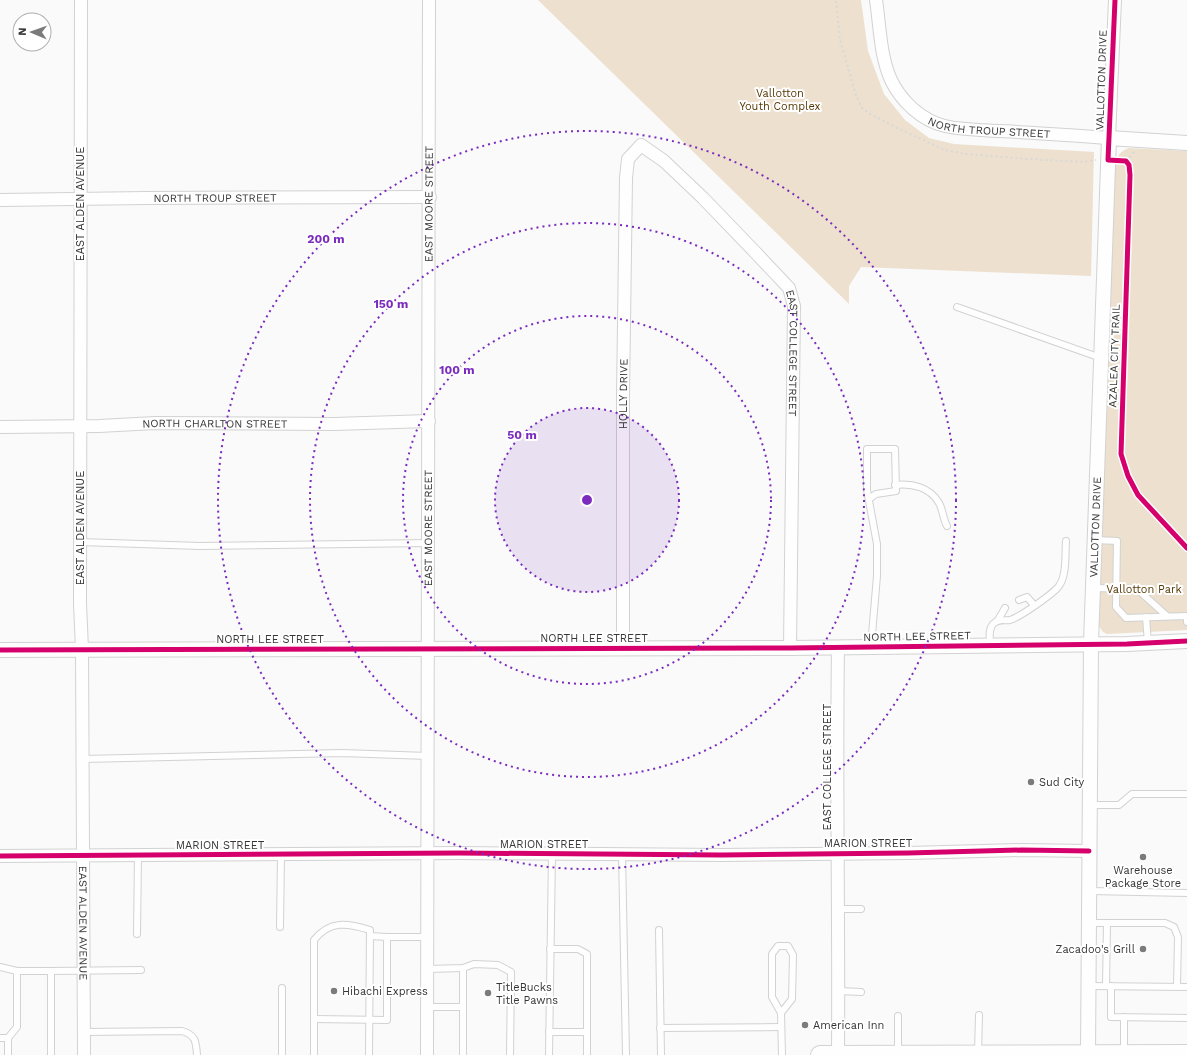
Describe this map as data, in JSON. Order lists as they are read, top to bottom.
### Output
{
  "streets": {
    "street": [
      "VALLOTTON DRIVE",
      "NORTH TROUP STREET",
      "EAST ALDEN AVENUE",
      "EAST MOORE STREET",
      "EAST COLLEGE STREET",
      "HOLLY DRIVE",
      "NORTH CHARLTON STREET",
      "NORTH LEE STREET",
      "MARION STREET"
    ],
    "cycle path": ["AZALEA CITY TRAIL"]
  },
  "crossings": [
    ["VALLOTTON DRIVE", "NORTH TROUP STREET"],
    ["VALLOTTON DRIVE", "AZALEA CITY TRAIL"],
    ["VALLOTTON DRIVE", "NORTH LEE STREET"],
    ["VALLOTTON DRIVE", "MARION STREET"],
    ["NORTH TROUP STREET", "EAST ALDEN AVENUE"],
    ["NORTH TROUP STREET", "EAST MOORE STREET"],
    ["EAST ALDEN AVENUE", "NORTH CHARLTON STREET"],
    ["EAST ALDEN AVENUE", "NORTH LEE STREET"],
    ["EAST ALDEN AVENUE", "MARION STREET"],
    ["EAST MOORE STREET", "NORTH CHARLTON STREET"],
    ["EAST MOORE STREET", "NORTH LEE STREET"],
    ["EAST MOORE STREET", "MARION STREET"],
    ["EAST COLLEGE STREET", "HOLLY DRIVE"],
    ["EAST COLLEGE STREET", "NORTH LEE STREET"],
    ["EAST COLLEGE STREET", "MARION STREET"],
    ["HOLLY DRIVE", "NORTH LEE STREET"]
  ],
  "parks": ["Vallotton Youth Complex", "Vallotton Park"],
  "places": [
    "Sud City",
    "Warehouse Package Store",
    "Zacadoo's Grill",
    "Hibachi Express",
    "TitleBucks Title Pawns",
    "American Inn"
  ],
  "north": "left",
  "rings": [
    "200 m",
    "150 m",
    "100 m",
    "50 m"
  ]
}
